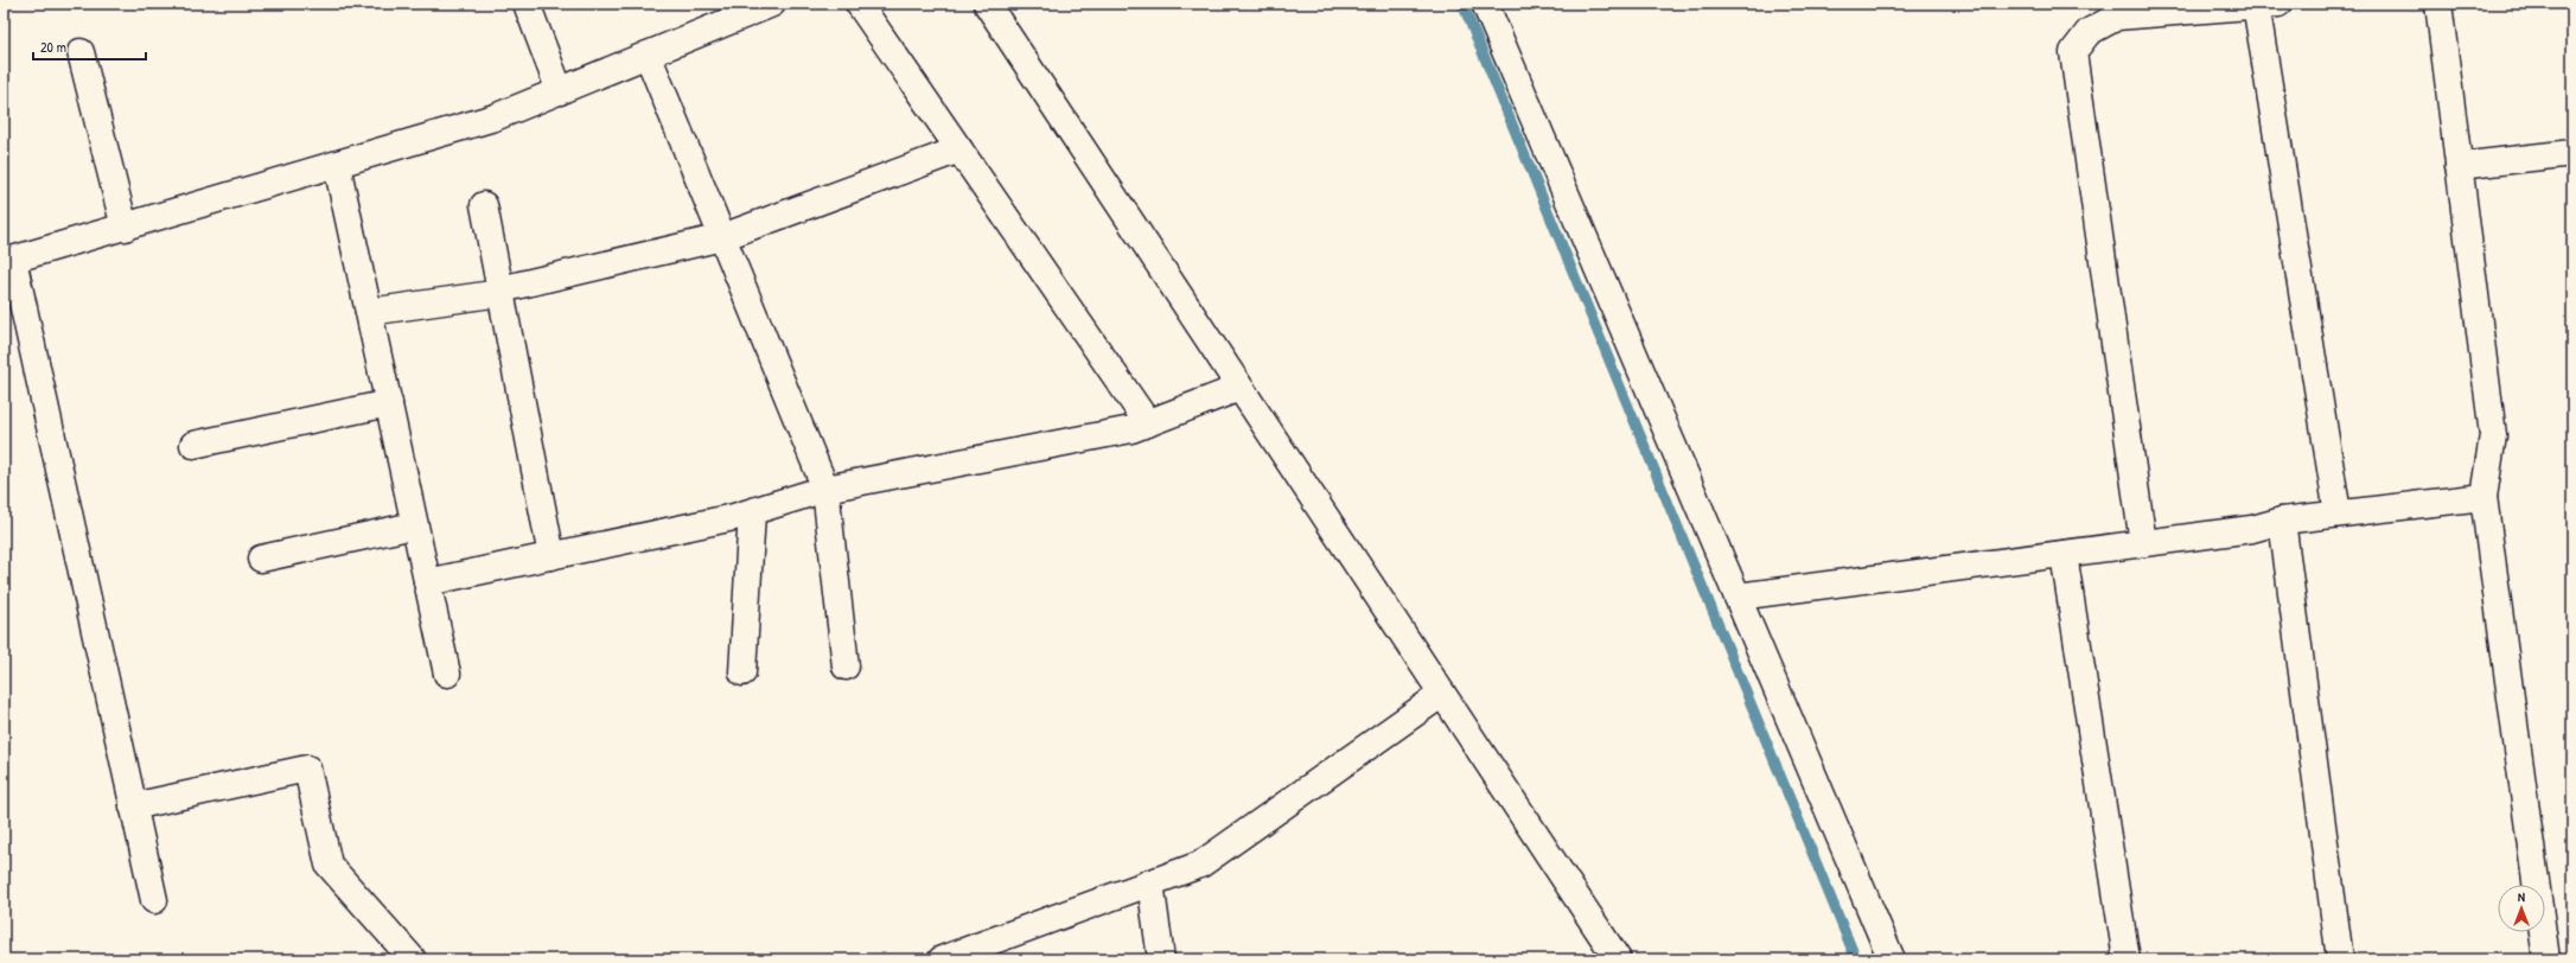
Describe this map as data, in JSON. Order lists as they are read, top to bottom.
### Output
{
  "scale_bar": "20 m",
  "north": "top"
}
